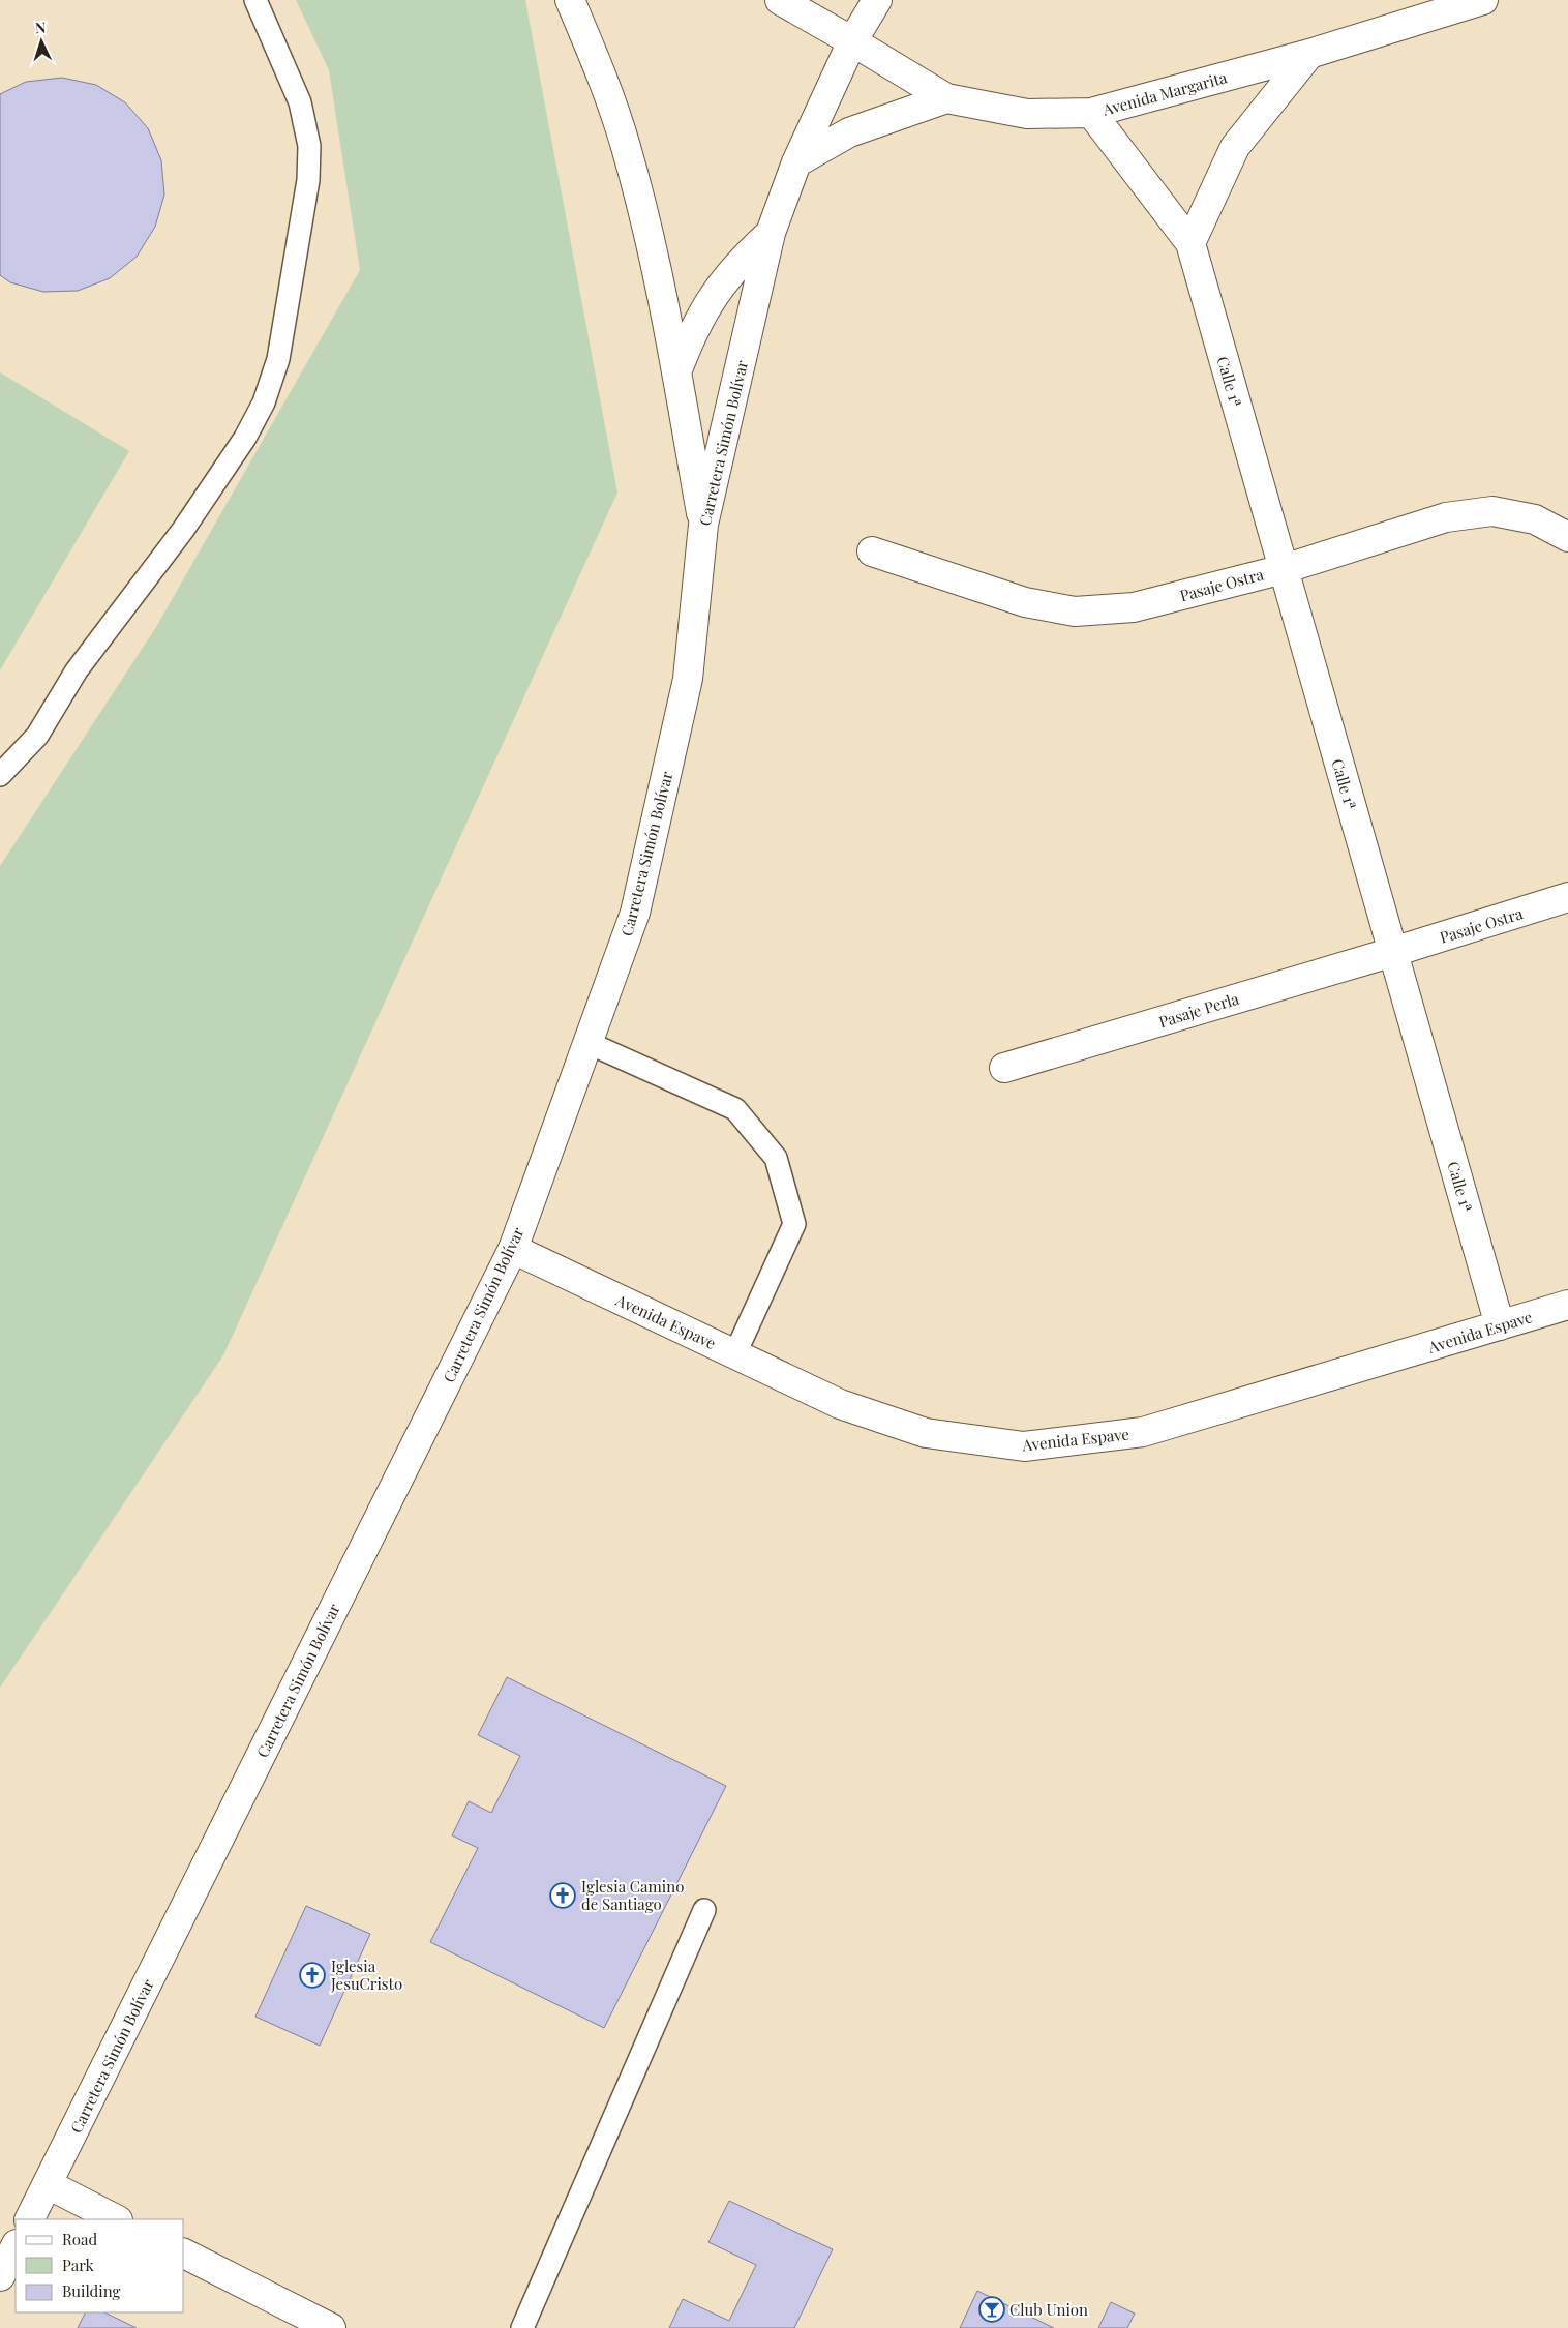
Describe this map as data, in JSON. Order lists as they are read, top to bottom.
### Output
{
  "streets": {
    "street": [
      "Avenida Margarita",
      "Calle 1ª",
      "Carretera Simón Bolívar",
      "Pasaje Ostra",
      "Pasaje Perla",
      "Avenida Espave"
    ]
  },
  "crossings": [
    ["Avenida Margarita", "Carretera Simón Bolívar"],
    ["Calle 1ª", "Pasaje Ostra"],
    ["Calle 1ª", "Pasaje Perla"],
    ["Calle 1ª", "Avenida Espave"],
    ["Carretera Simón Bolívar", "Avenida Espave"],
    ["Pasaje Ostra", "Pasaje Perla"]
  ],
  "places": {
    "church": ["Iglesia Camino de Santiago", "Iglesia JesuCristo"],
    "bar": ["Club Union"]
  },
  "legend": ["Road", "Park", "Building"],
  "north": "top"
}
